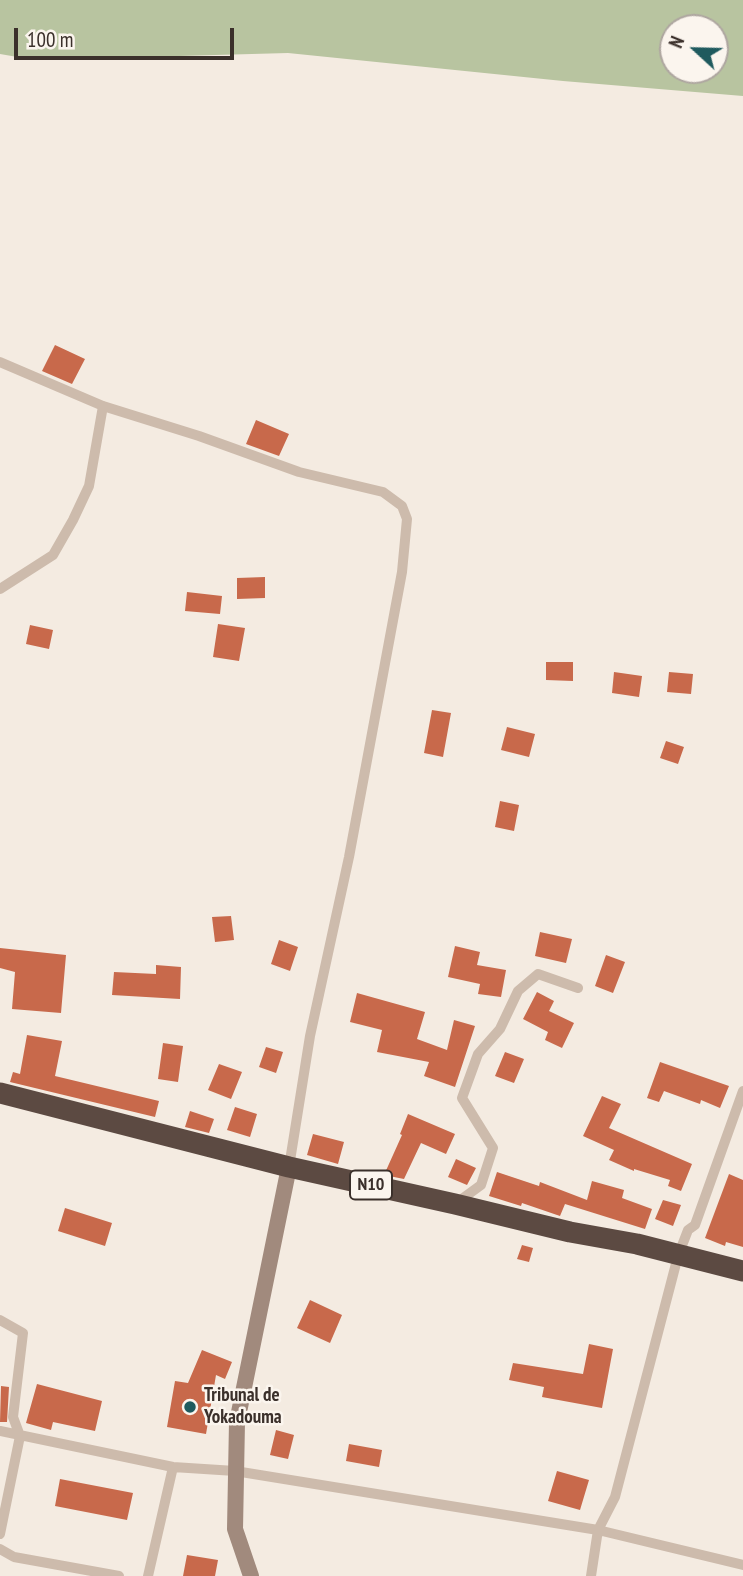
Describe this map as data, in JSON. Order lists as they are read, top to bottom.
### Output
{
  "streets": {
    "highway": ["N10"]
  },
  "places": ["Tribunal de Yokadouma"],
  "scale_bar": "100 m",
  "north": "left"
}
